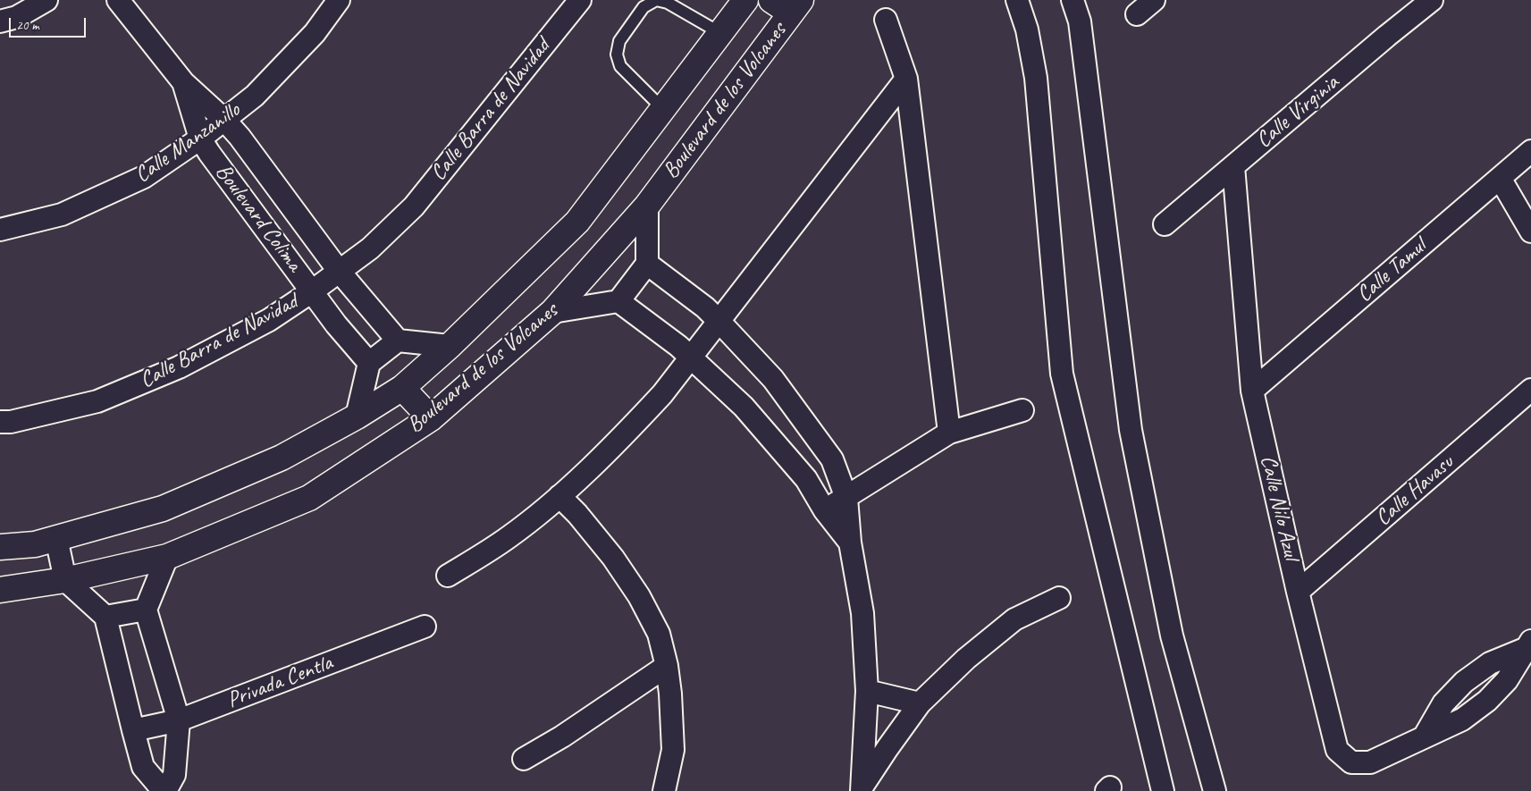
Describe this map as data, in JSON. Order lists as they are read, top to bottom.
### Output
{
  "streets": {
    "street": [
      "Boulevard de los Volcanes",
      "Calle Barra de Navidad",
      "Calle Virginia",
      "Calle Manzanillo",
      "Boulevard Colima",
      "Calle Tamul",
      "Calle Havasu",
      "Calle Nilo Azul",
      "Privada Centla"
    ]
  },
  "crossings": [
    ["Calle Barra de Navidad", "Boulevard Colima"],
    ["Calle Virginia", "Calle Nilo Azul"],
    ["Calle Manzanillo", "Boulevard Colima"],
    ["Calle Tamul", "Calle Nilo Azul"],
    ["Calle Havasu", "Calle Nilo Azul"]
  ],
  "scale_bar": "20 m"
}
